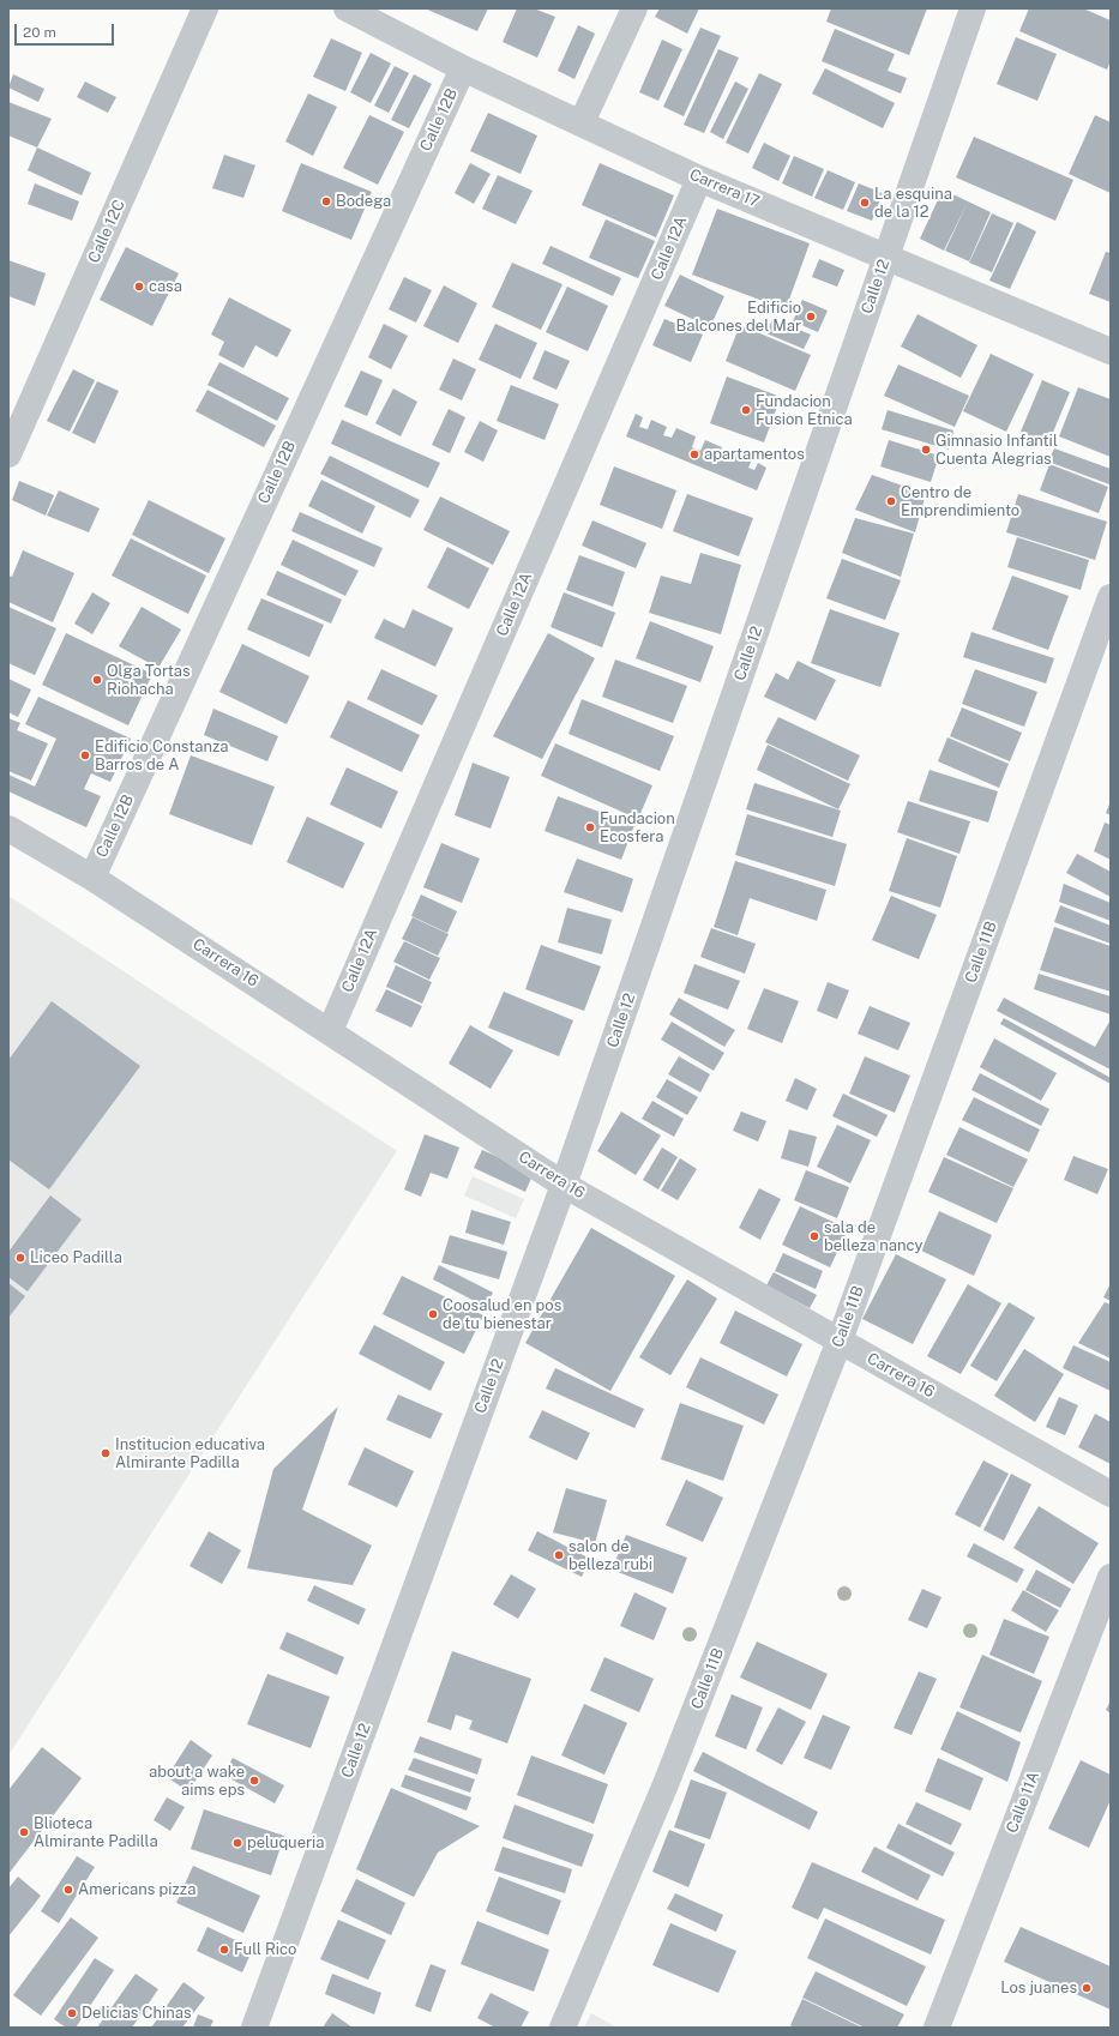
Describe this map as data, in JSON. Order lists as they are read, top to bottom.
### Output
{
  "streets": {
    "street": [
      "Calle 12B",
      "Carrera 17",
      "Calle 12C",
      "Calle 12A",
      "Calle 12",
      "Calle 11B",
      "Carrera 16",
      "Calle 11A"
    ]
  },
  "crossings": [
    ["Calle 12B", "Carrera 17"],
    ["Calle 12B", "Carrera 16"],
    ["Carrera 17", "Calle 12A"],
    ["Carrera 17", "Calle 12"],
    ["Calle 12A", "Carrera 16"],
    ["Calle 12", "Carrera 16"],
    ["Calle 11B", "Carrera 16"]
  ],
  "places": [
    "Bodega",
    "La esquina de la 12",
    "casa",
    "Edificio Balcones del Mar",
    "Fundacion Fusion Etnica",
    "Gimnasio Infantil Cuenta Alegrias",
    "apartamentos",
    "Centro de Emprendimiento",
    "Olga Tortas Riohacha",
    "Edificio Constanza Barros de A",
    "Fundacion Ecosfera",
    "sala de belleza nancy",
    "Liceo Padilla",
    "Coosalud en pos de tu bienestar",
    "Institucion educativa Almirante Padilla",
    "salon de belleza rubi",
    "about a wake aims eps",
    "Blioteca Almirante Padilla",
    "peluqueria",
    "Americans pizza",
    "Full Rico",
    "Los juanes",
    "Delicias Chinas"
  ],
  "scale_bar": "20 m"
}
